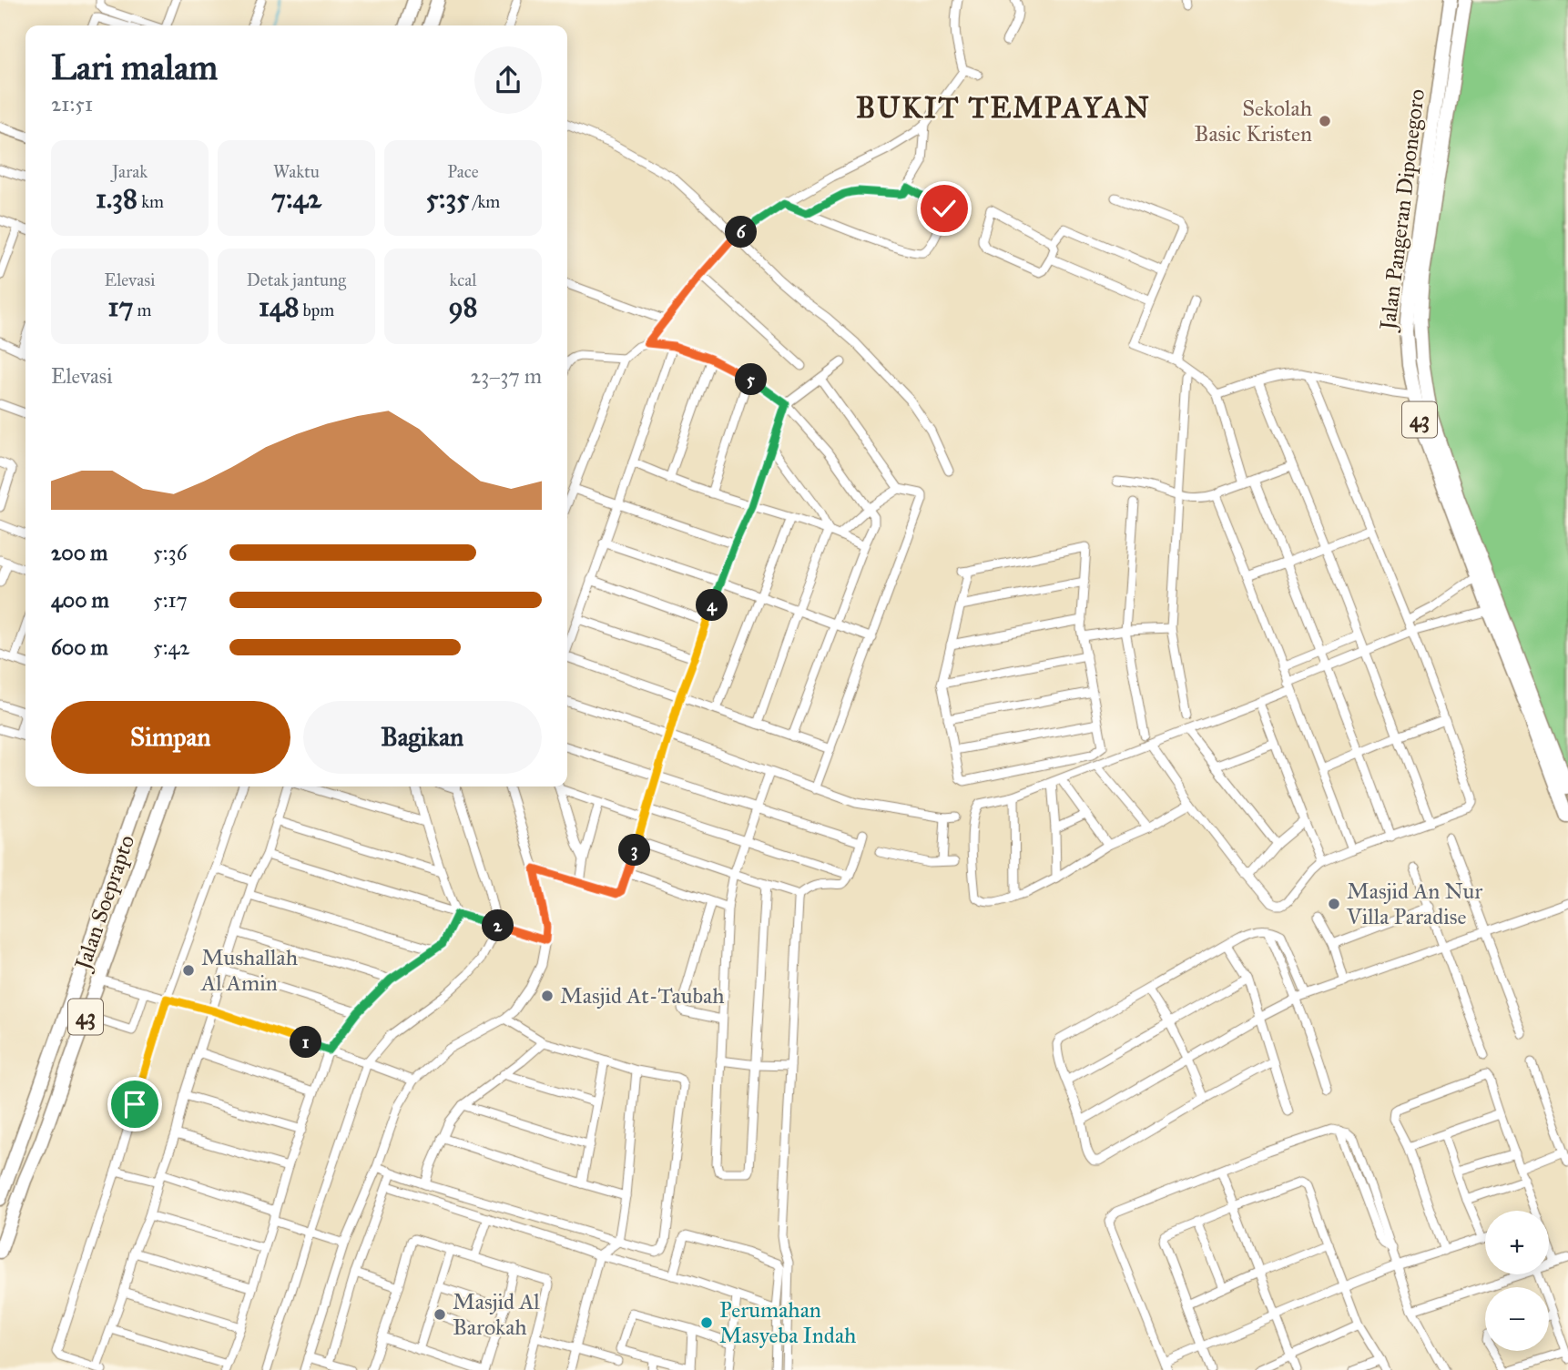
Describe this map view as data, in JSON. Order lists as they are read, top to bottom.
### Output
{
  "streets": {
    "highway": ["Jalan Pangeran Diponegoro", "43", "Jalan Soeprapto"]
  },
  "districts": ["BUKIT TEMPAYAN"],
  "places": [
    "Sekolah Basic Kristen",
    "Masjid An Nur Villa Paradise",
    "Mushallah Al Amin",
    "Masjid At-Taubah",
    "Masjid Al Barokah",
    "Perumahan Masyeba Indah"
  ],
  "page": {
    "heading": ["Lari malam", "21:51"],
    "stats": [
      ["Jarak", "1.38 km"],
      ["Waktu", "7:42"],
      ["Pace", "5:35 /km"],
      ["Elevasi", "17 m"],
      ["Detak jantung", "148 bpm"],
      ["kcal", "98"]
    ],
    "pins": [
      "6",
      "5",
      "4",
      "3",
      "2",
      "1"
    ],
    "chart": ["Elevasi", "23–37 m"],
    "list": [
      {
        "name": "200 m",
        "note": "5:36"
      },
      {
        "name": "400 m",
        "note": "5:17"
      },
      {
        "name": "600 m",
        "note": "5:42"
      }
    ],
    "buttons": ["Simpan", "Bagikan"],
    "map_buttons": ["+", "−"]
  }
}
